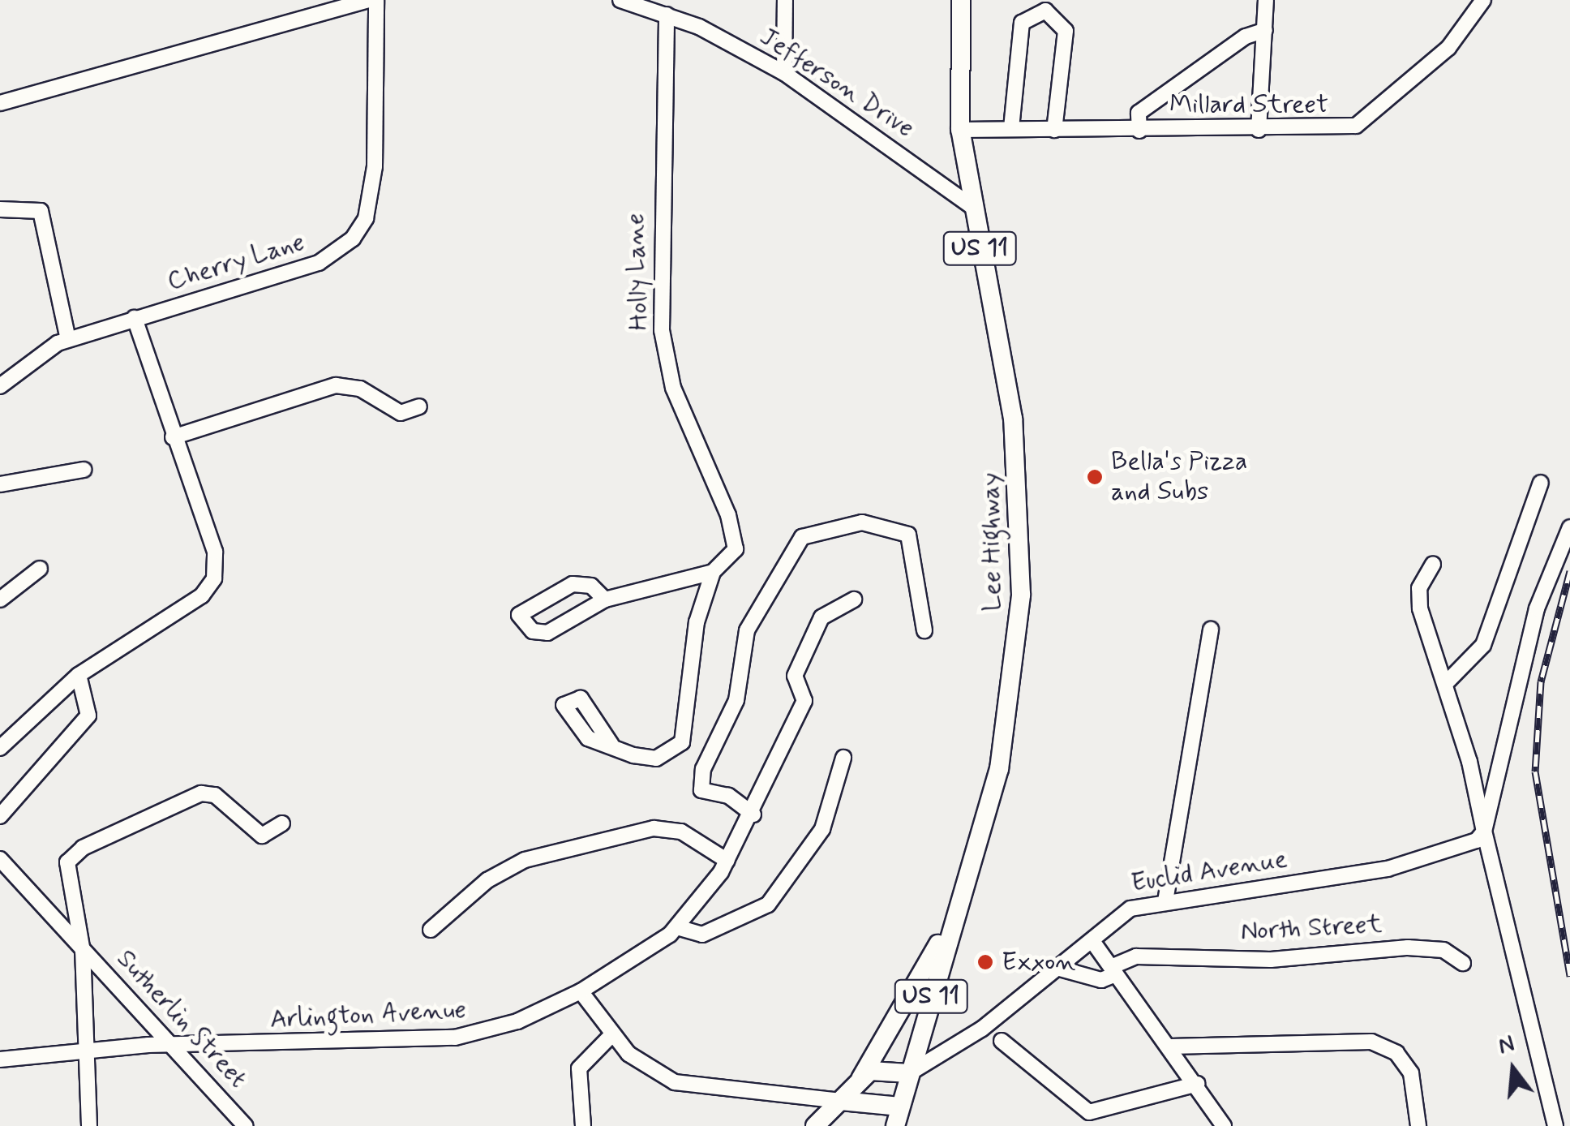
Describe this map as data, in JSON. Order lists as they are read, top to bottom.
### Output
{
  "streets": {
    "main road": ["US 11", "Lee Highway"],
    "street": [
      "Jefferson Drive",
      "Millard Street",
      "Cherry Lane",
      "Holly Lane",
      "Euclid Avenue",
      "North Street",
      "Arlington Avenue",
      "Sutherlin Street"
    ]
  },
  "crossings": [
    ["Jefferson Drive", "Holly Lane"],
    ["Jefferson Drive", "Lee Highway"],
    ["Millard Street", "Lee Highway"],
    ["Lee Highway", "Euclid Avenue"],
    ["Euclid Avenue", "North Street"],
    ["Arlington Avenue", "Sutherlin Street"]
  ],
  "places": ["Bella's Pizza and Subs", "Exxon"],
  "north": "top"
}
